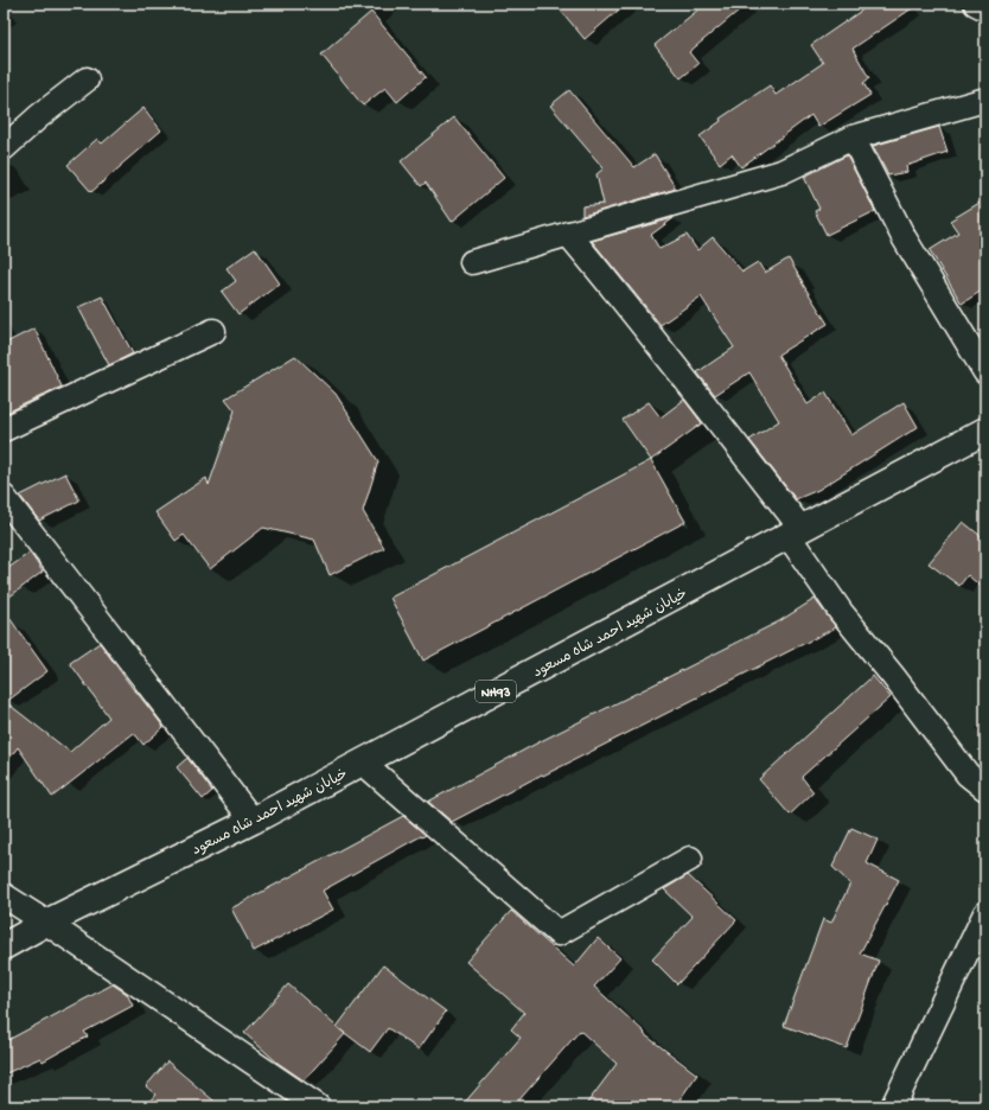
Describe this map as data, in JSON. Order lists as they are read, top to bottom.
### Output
{
  "streets": {
    "main road": ["خیابان شهید احمد شاه مسعود", "NH93"]
  }
}
